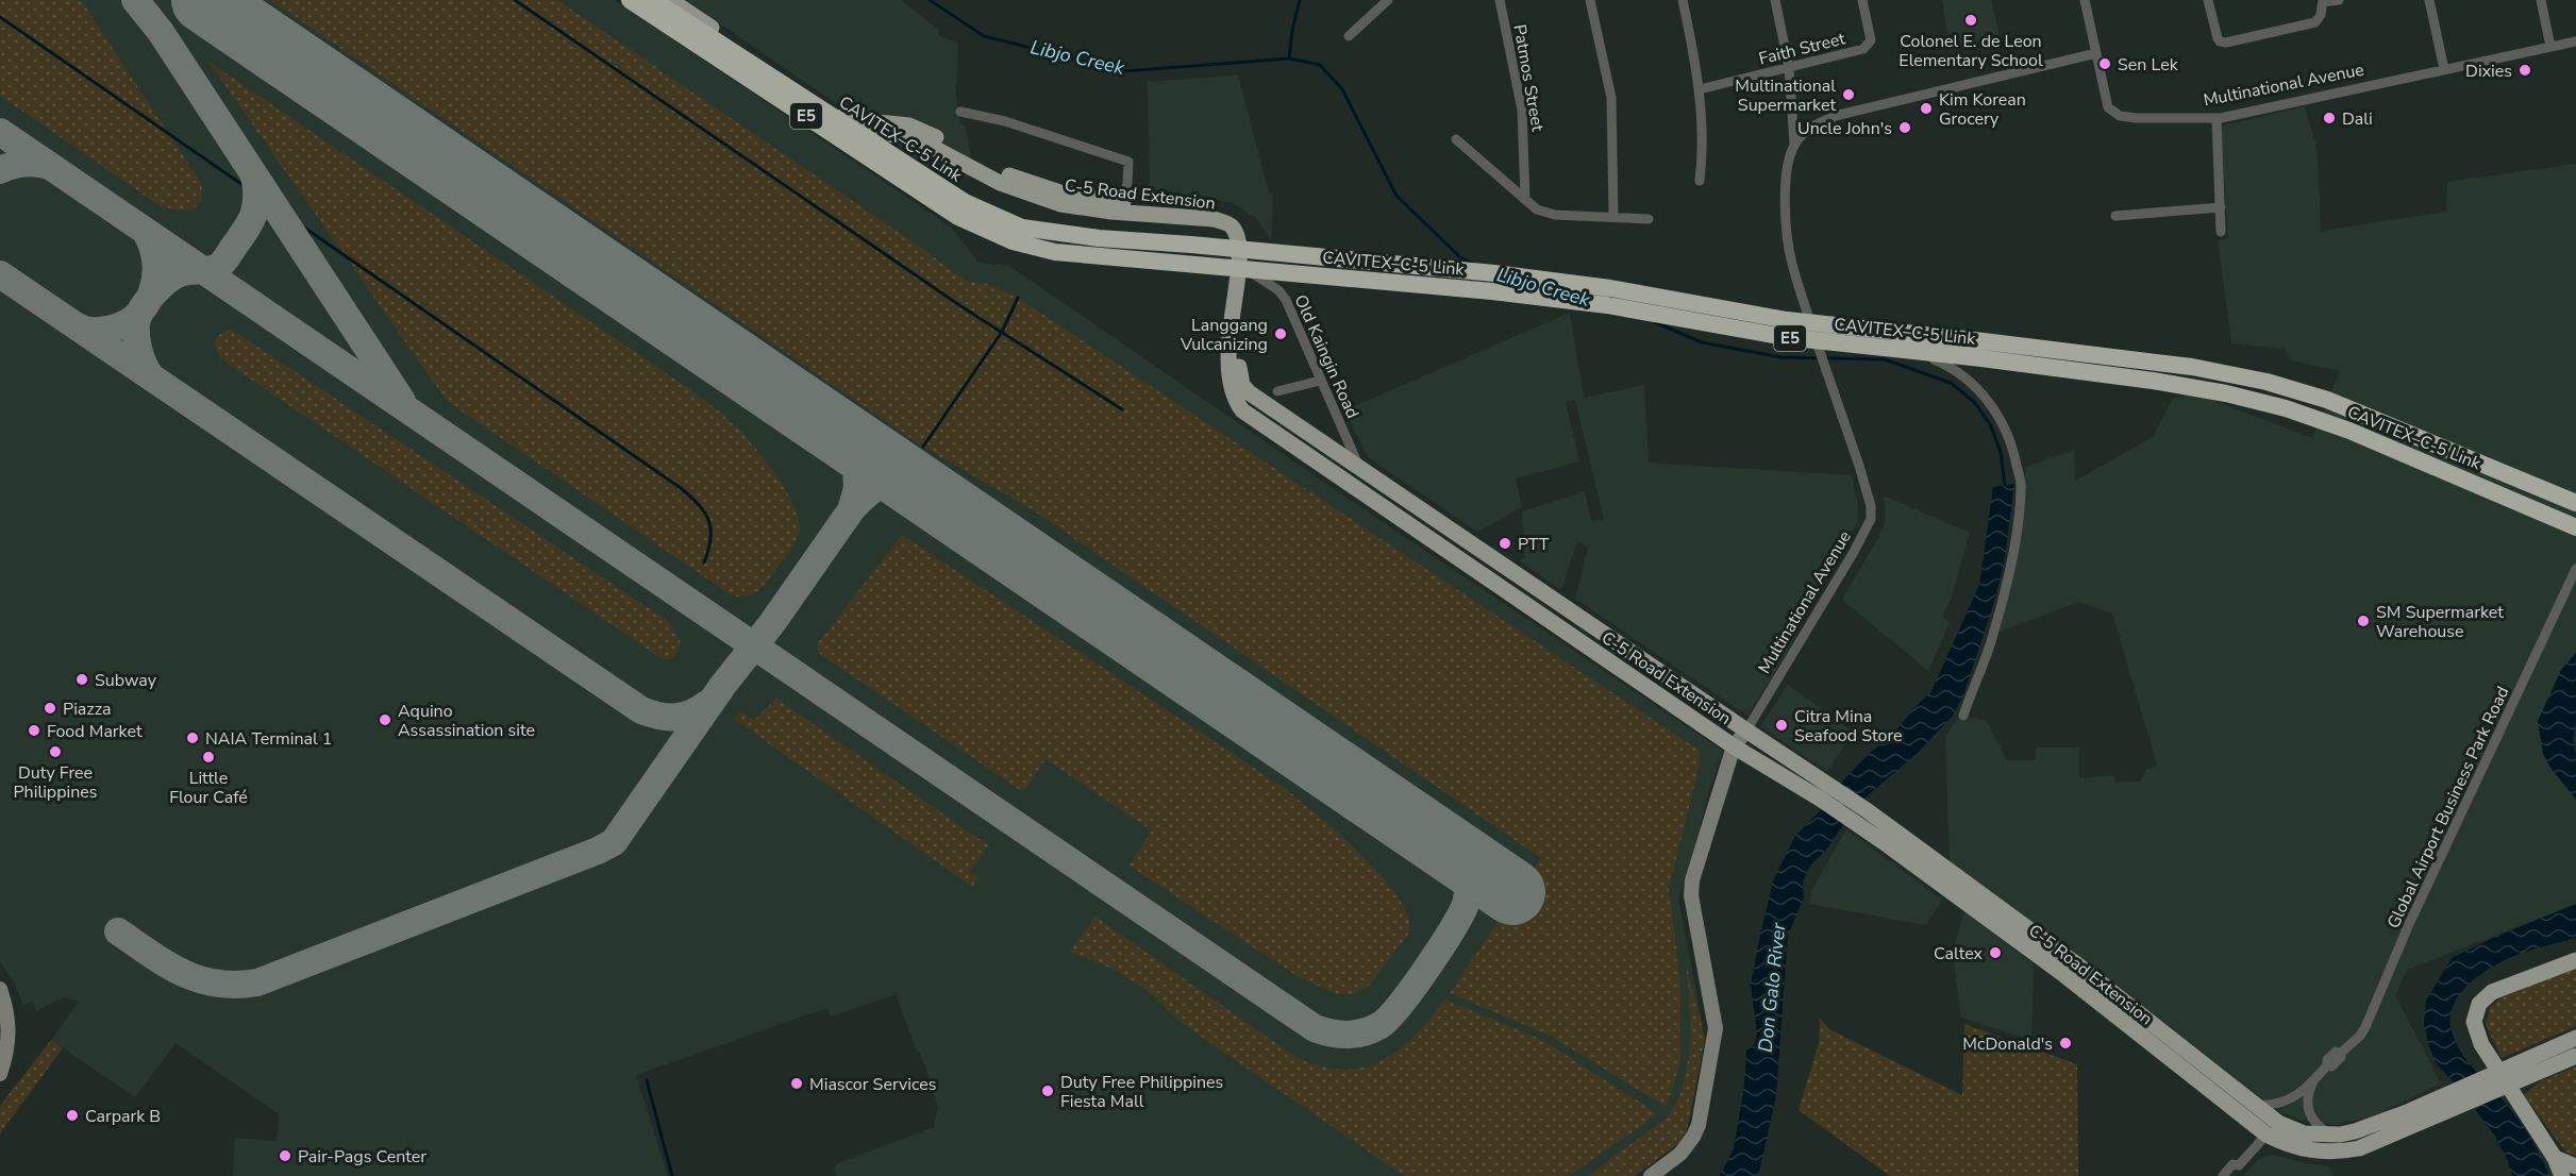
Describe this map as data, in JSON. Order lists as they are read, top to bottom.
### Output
{
  "streets": {
    "highway": ["E5", "CAVITEX–C-5 Link"],
    "main road": ["C-5 Road Extension"],
    "street": [
      "Faith Street",
      "Patmos Street",
      "Multinational Avenue",
      "Old Kaingin Road",
      "Global Airport Business Park Road"
    ]
  },
  "crossings": [
    ["Faith Street", "Multinational Avenue"],
    ["Multinational Avenue", "C-5 Road Extension"],
    ["C-5 Road Extension", "Old Kaingin Road"],
    ["C-5 Road Extension", "Global Airport Business Park Road"]
  ],
  "water": ["Libjo Creek", "Don Galo River"],
  "places": [
    "Colonel E. de Leon Elementary School",
    "Sen Lek",
    "Dixies",
    "Multinational Supermarket",
    "Kim Korean Grocery",
    "Dali",
    "Uncle John's",
    "Langgang Vulcanizing",
    "PTT",
    "SM Supermarket Warehouse",
    "Subway",
    "Piazza",
    "Aquino Assassination site",
    "Citra Mina Seafood Store",
    "Food Market",
    "NAIA Terminal 1",
    "Duty Free Philippines",
    "Little Flour Café",
    "Caltex",
    "McDonald's",
    "Miascor Services",
    "Duty Free Philippines Fiesta Mall",
    "Carpark B",
    "Pair-Pags Center"
  ]
}
